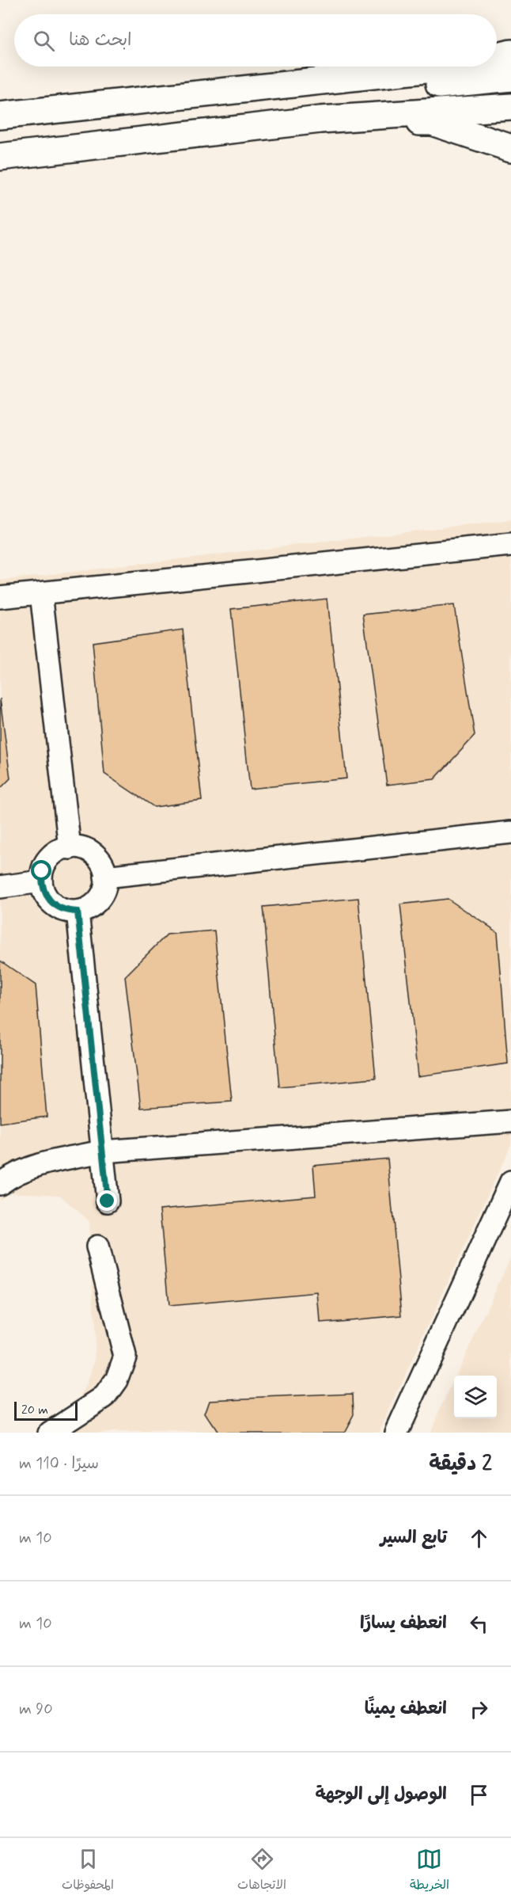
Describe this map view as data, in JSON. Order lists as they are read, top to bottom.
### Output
{
  "scale_bar": "20 m",
  "page": {
    "search": "ابحث هنا",
    "scale": "20 m",
    "heading": ["2 دقيقة", "سيرًا · 110 m"],
    "list": [
      ["تابع السير", "10 m"],
      ["انعطف يسارًا", "10 m"],
      ["انعطف يمينًا", "90 m"],
      "الوصول إلى الوجهة"
    ],
    "nav": ["الخريطة", "الاتجاهات", "المحفوظات"]
  }
}
